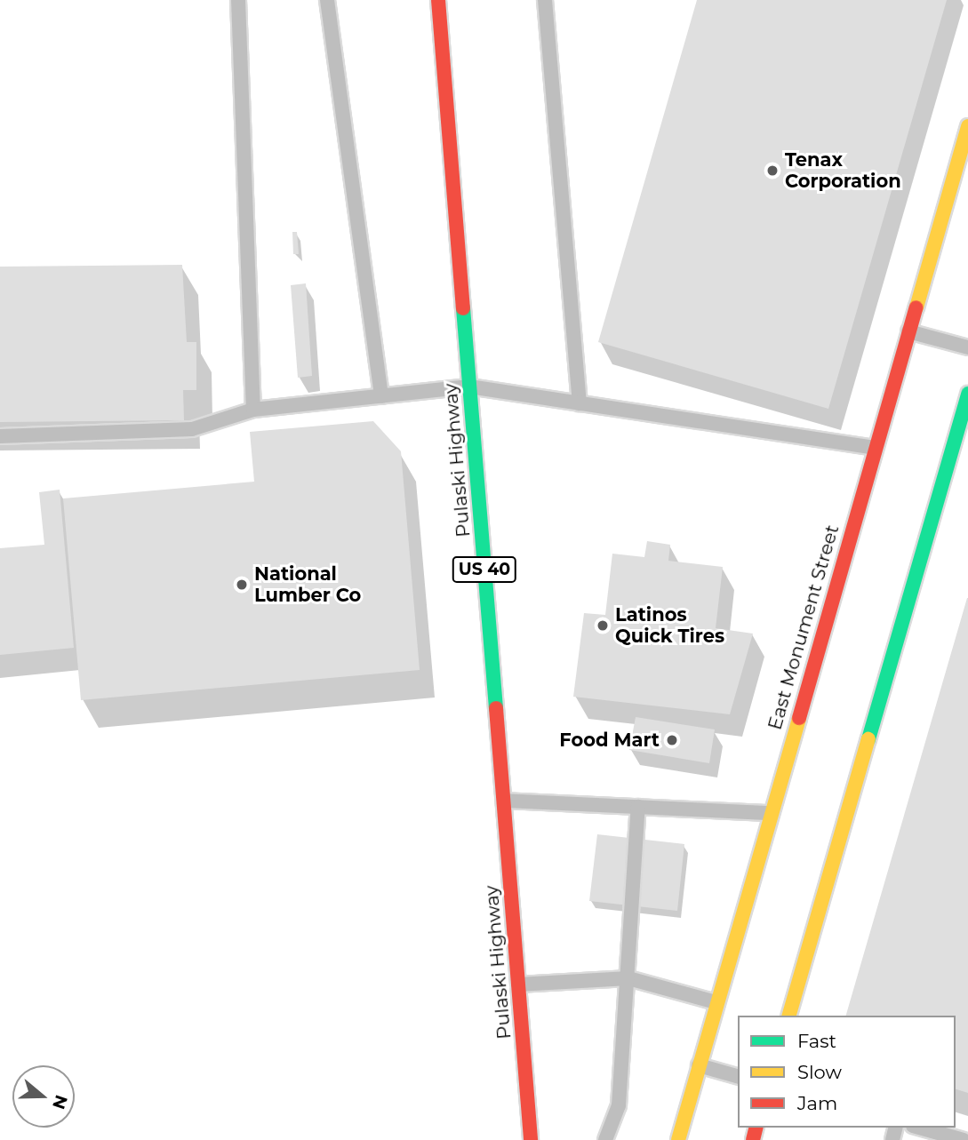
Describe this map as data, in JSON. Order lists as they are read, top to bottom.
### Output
{
  "streets": {
    "main road": ["Pulaski Highway", "US 40", "East Monument Street"]
  },
  "places": [
    "Tenax Corporation",
    "National Lumber Co",
    "Latinos Quick Tires",
    "Food Mart"
  ],
  "legend": ["Fast", "Slow", "Jam"],
  "north": "right"
}
